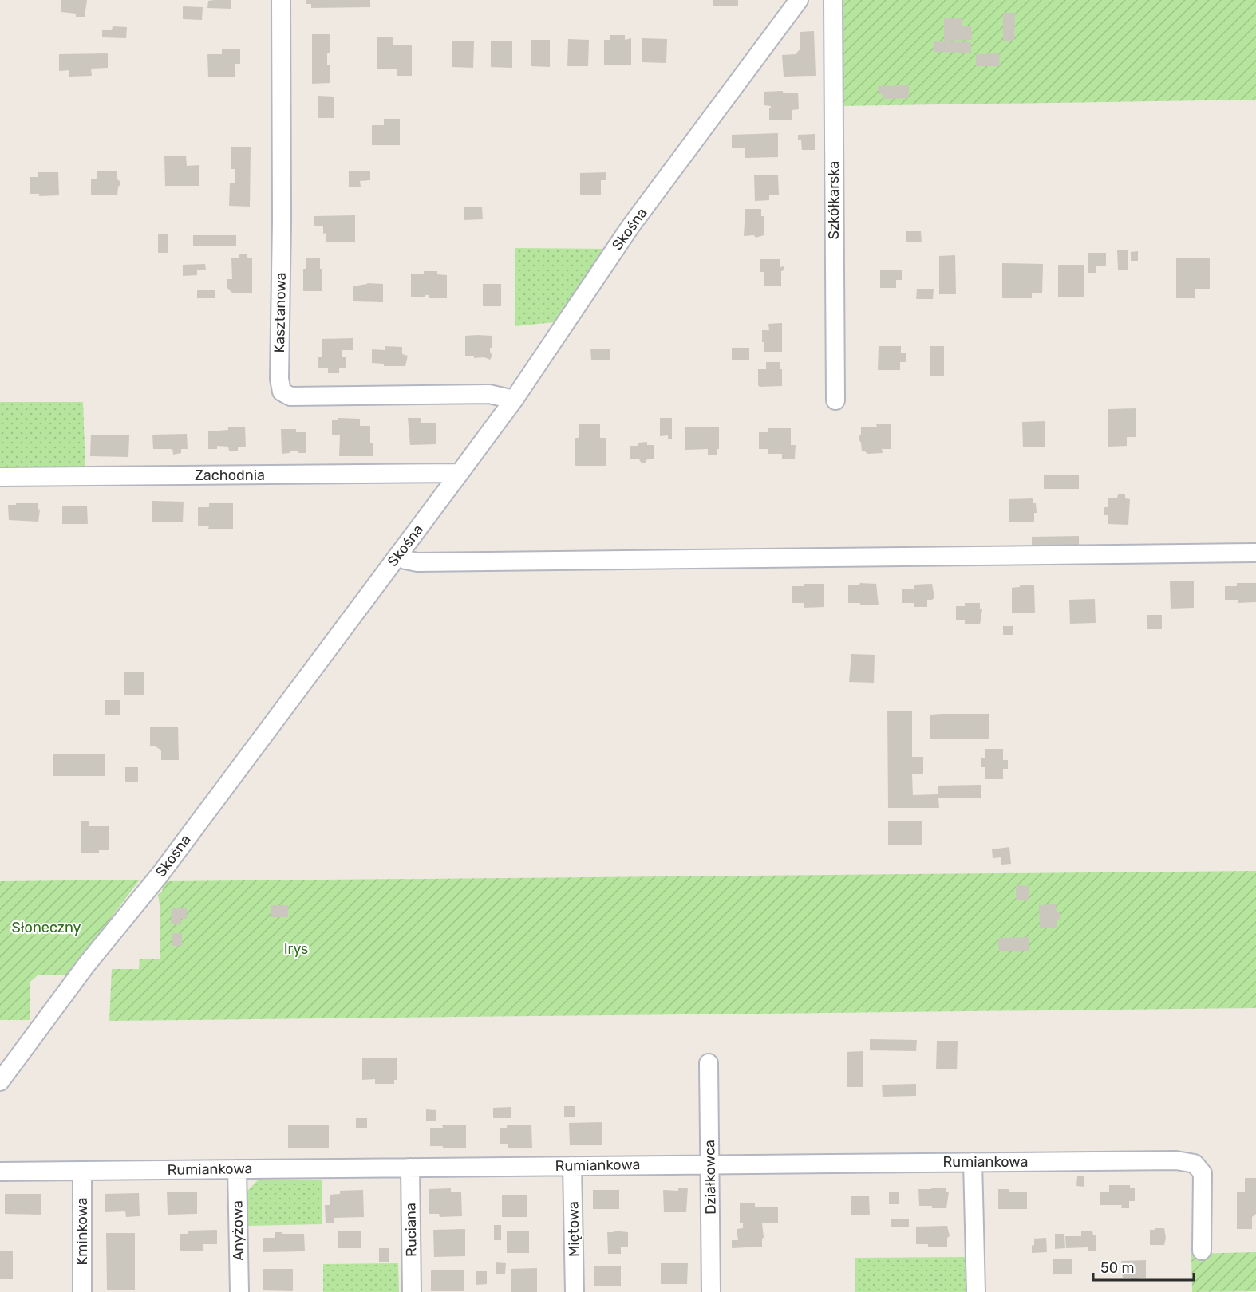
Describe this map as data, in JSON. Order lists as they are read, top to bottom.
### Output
{
  "streets": {
    "street": [
      "Szkółkarska",
      "Skośna",
      "Kasztanowa",
      "Zachodnia",
      "Rumiankowa",
      "Działkowca",
      "Miętowa",
      "Ruciana",
      "Anyżowa",
      "Kminkowa"
    ]
  },
  "crossings": [
    ["Skośna", "Kasztanowa"],
    ["Skośna", "Zachodnia"],
    ["Rumiankowa", "Działkowca"],
    ["Rumiankowa", "Miętowa"],
    ["Rumiankowa", "Ruciana"],
    ["Rumiankowa", "Anyżowa"],
    ["Rumiankowa", "Kminkowa"]
  ],
  "parks": ["Słoneczny", "Irys"],
  "scale_bar": "50 m"
}
